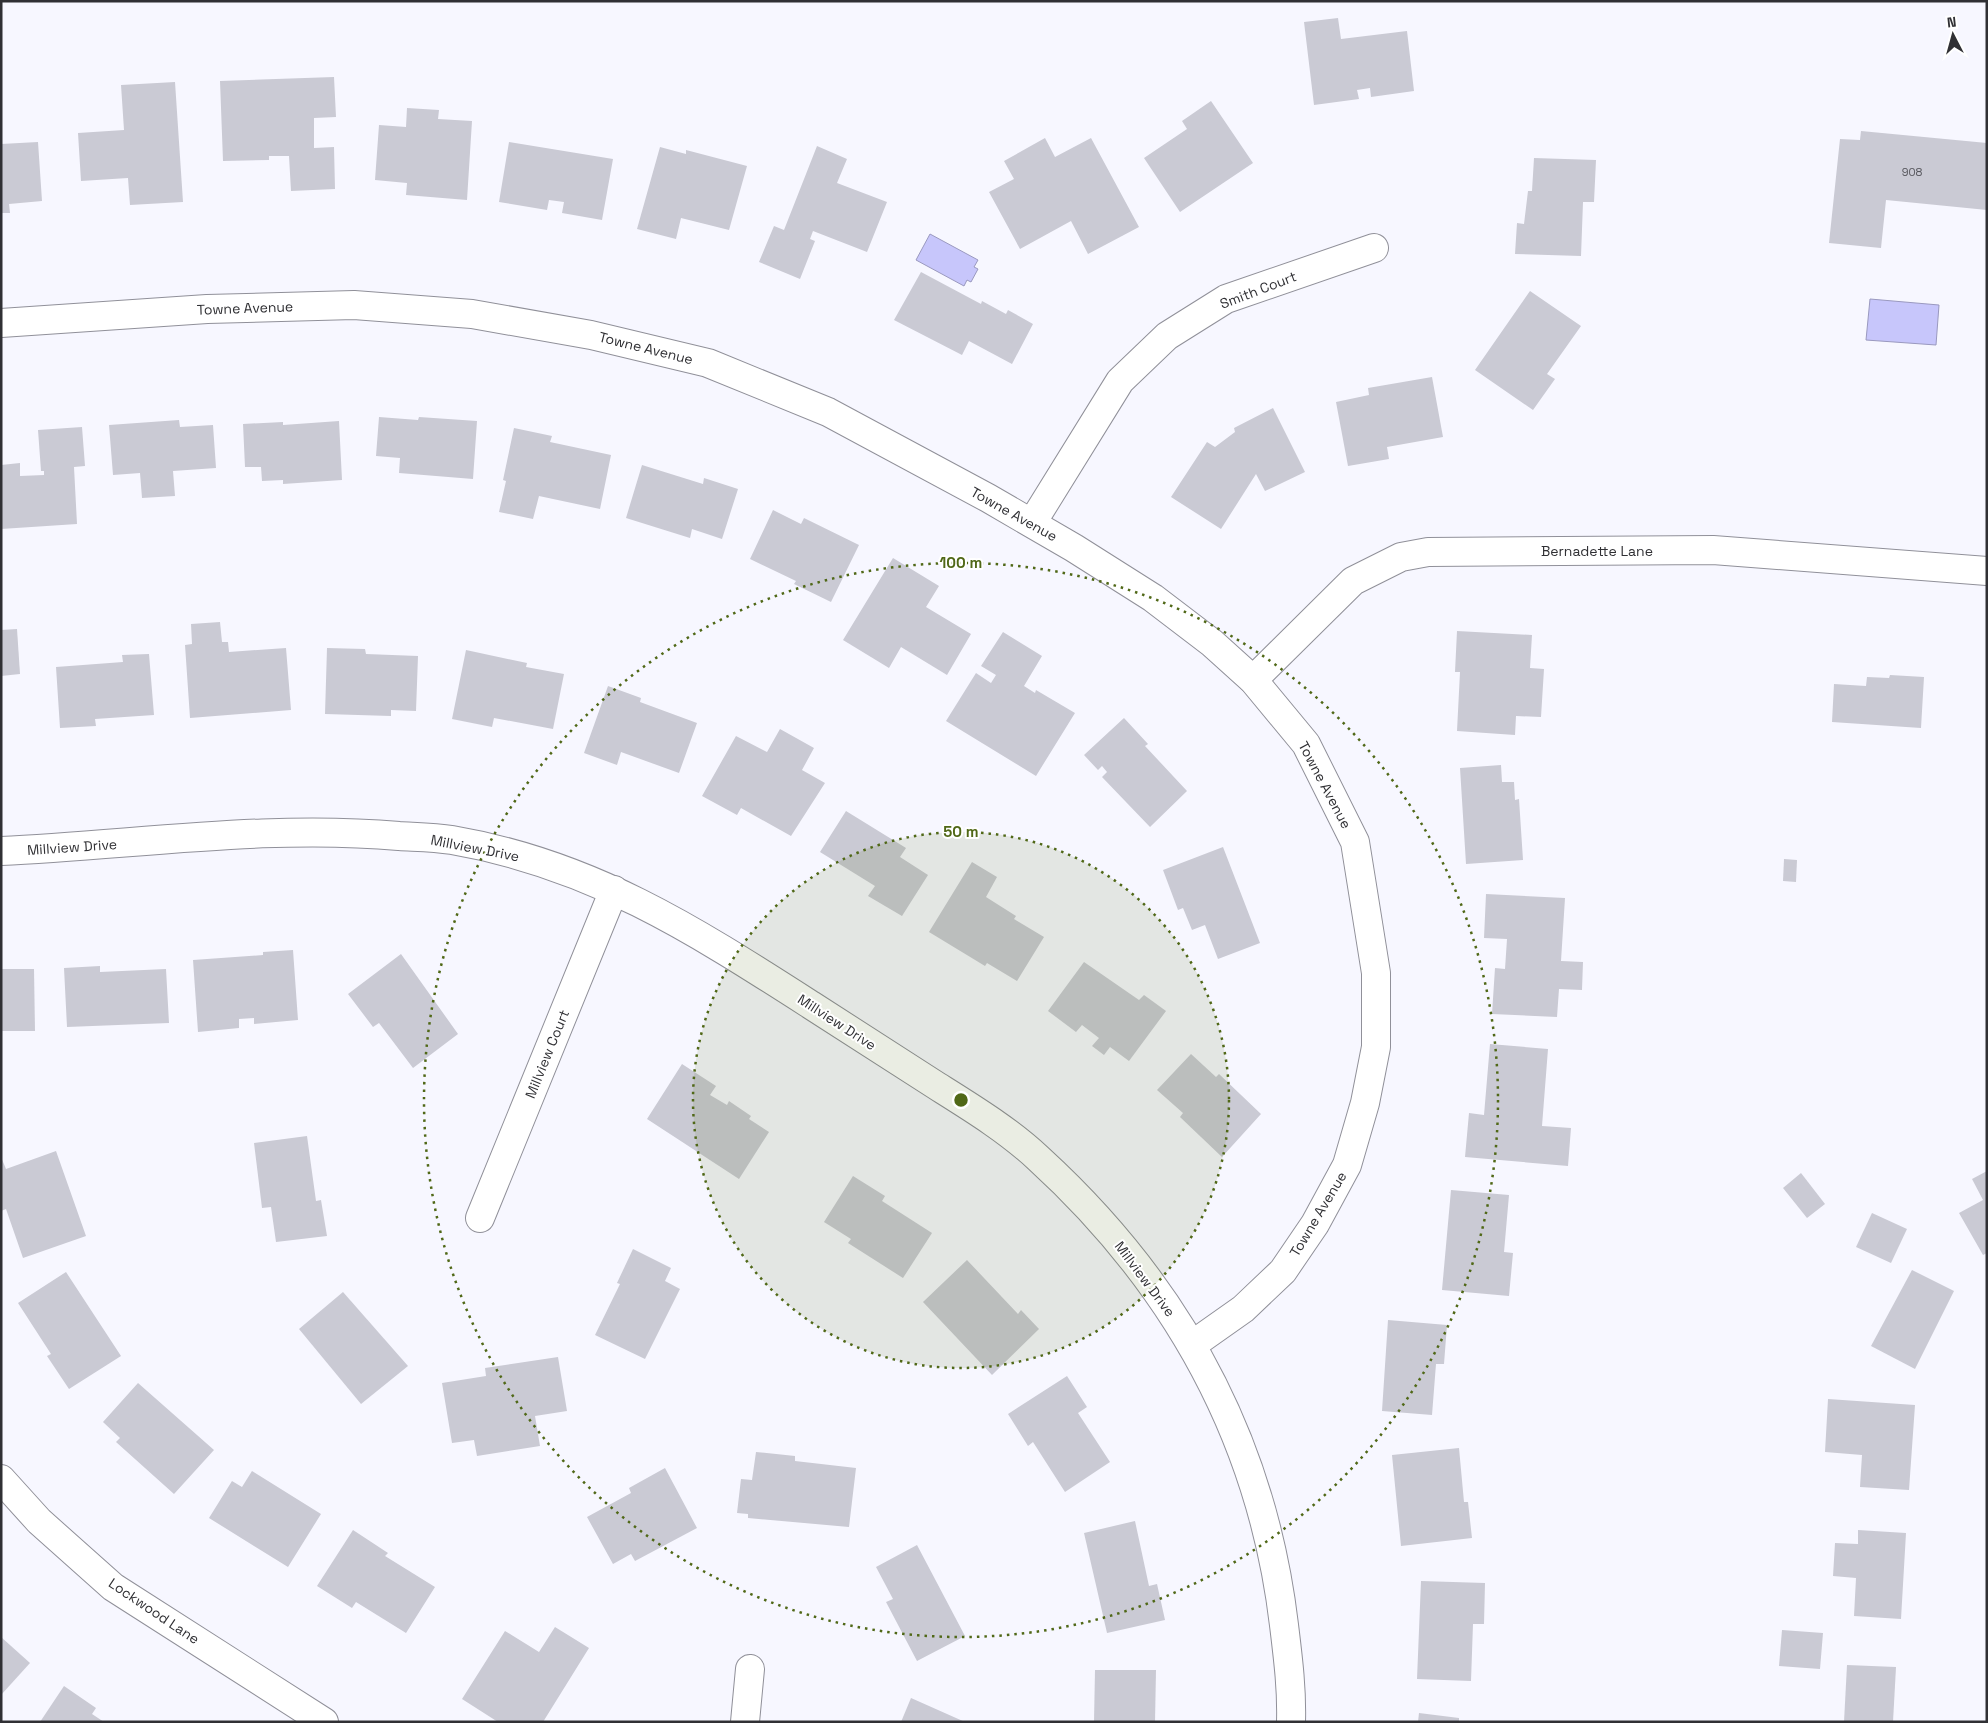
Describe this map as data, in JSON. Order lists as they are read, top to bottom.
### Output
{
  "streets": {
    "street": [
      "Smith Court",
      "Towne Avenue",
      "Bernadette Lane",
      "Millview Drive",
      "Millview Court",
      "Lockwood Lane"
    ]
  },
  "crossings": [
    ["Smith Court", "Towne Avenue"],
    ["Towne Avenue", "Bernadette Lane"],
    ["Towne Avenue", "Millview Drive"],
    ["Millview Drive", "Millview Court"]
  ],
  "house_numbers": ["908"],
  "north": "top",
  "rings": ["100 m", "50 m"]
}
